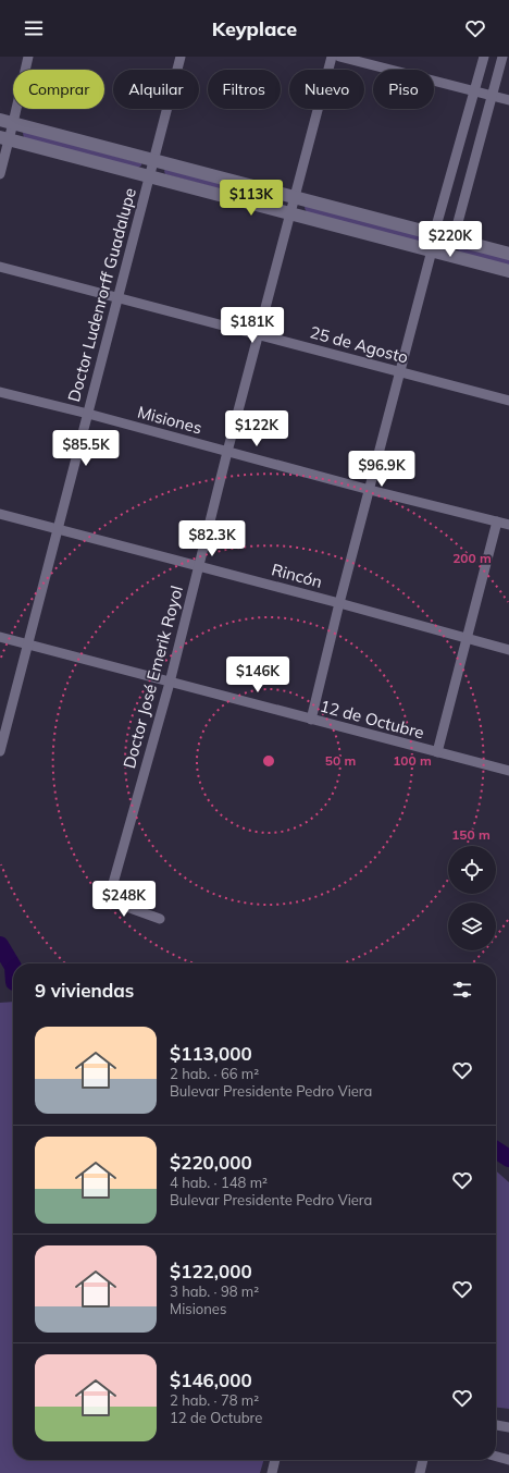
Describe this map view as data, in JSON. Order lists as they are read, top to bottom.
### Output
{
  "streets": {
    "street": [
      "Doctor Ludenrorff Guadalupe",
      "25 de Agosto",
      "Misiones",
      "Rincón",
      "Doctor José Emerik Royol",
      "12 de Octubre"
    ]
  },
  "crossings": [
    ["Doctor Ludenrorff Guadalupe", "25 de Agosto"],
    ["Doctor Ludenrorff Guadalupe", "Misiones"],
    ["Doctor Ludenrorff Guadalupe", "Rincón"],
    ["Doctor Ludenrorff Guadalupe", "12 de Octubre"],
    ["25 de Agosto", "Doctor José Emerik Royol"],
    ["Misiones", "Doctor José Emerik Royol"],
    ["Rincón", "Doctor José Emerik Royol"],
    ["Doctor José Emerik Royol", "12 de Octubre"]
  ],
  "page": {
    "header": "Keyplace",
    "chip": [
      "Comprar",
      "Alquilar",
      "Filtros",
      "Nuevo",
      "Piso"
    ],
    "price": [
      "$113K",
      "$220K",
      "$181K",
      "$122K",
      "$85.5K",
      "$96.9K",
      "$82.3K",
      "$146K",
      "$248K"
    ],
    "heading": "9 viviendas",
    "list": [
      {
        "name": "$113,000",
        "note": "2 hab. · 66 m² · Bulevar Presidente Pedro Viera"
      },
      {
        "name": "$220,000",
        "note": "4 hab. · 148 m² · Bulevar Presidente Pedro Viera"
      },
      {
        "name": "$122,000",
        "note": "3 hab. · 98 m² · Misiones"
      },
      {
        "name": "$146,000",
        "note": "2 hab. · 78 m² · 12 de Octubre"
      }
    ]
  },
  "rings": [
    "200 m",
    "50 m",
    "100 m",
    "150 m"
  ]
}
